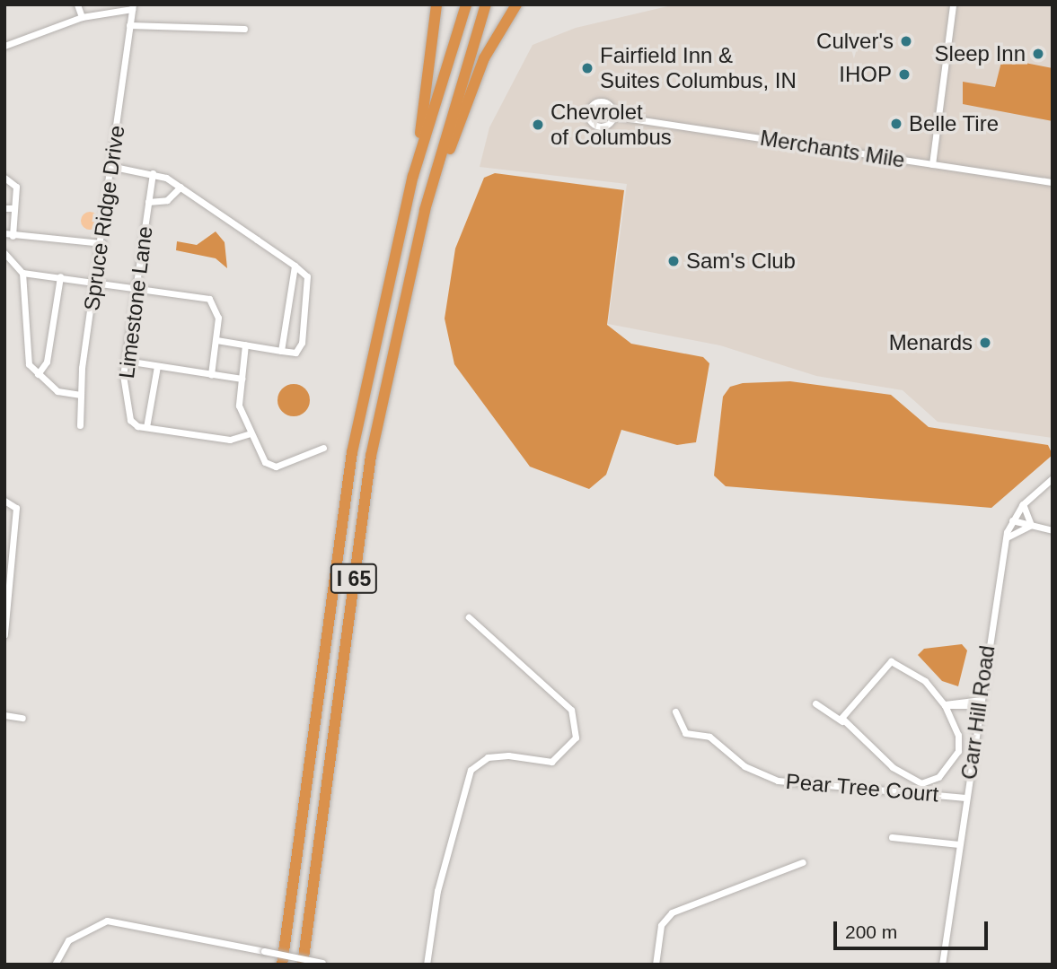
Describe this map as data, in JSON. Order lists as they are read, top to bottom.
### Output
{
  "streets": {
    "highway": ["I 65"],
    "street": [
      "Merchants Mile",
      "Spruce Ridge Drive",
      "Limestone Lane",
      "Carr Hill Road",
      "Pear Tree Court"
    ]
  },
  "crossings": [
    ["Carr Hill Road", "Pear Tree Court"]
  ],
  "places": [
    "Culver's",
    "Sleep Inn",
    "Fairfield Inn & Suites Columbus, IN",
    "IHOP",
    "Belle Tire",
    "Chevrolet of Columbus",
    "Sam's Club",
    "Menards"
  ],
  "scale_bar": "200 m"
}
